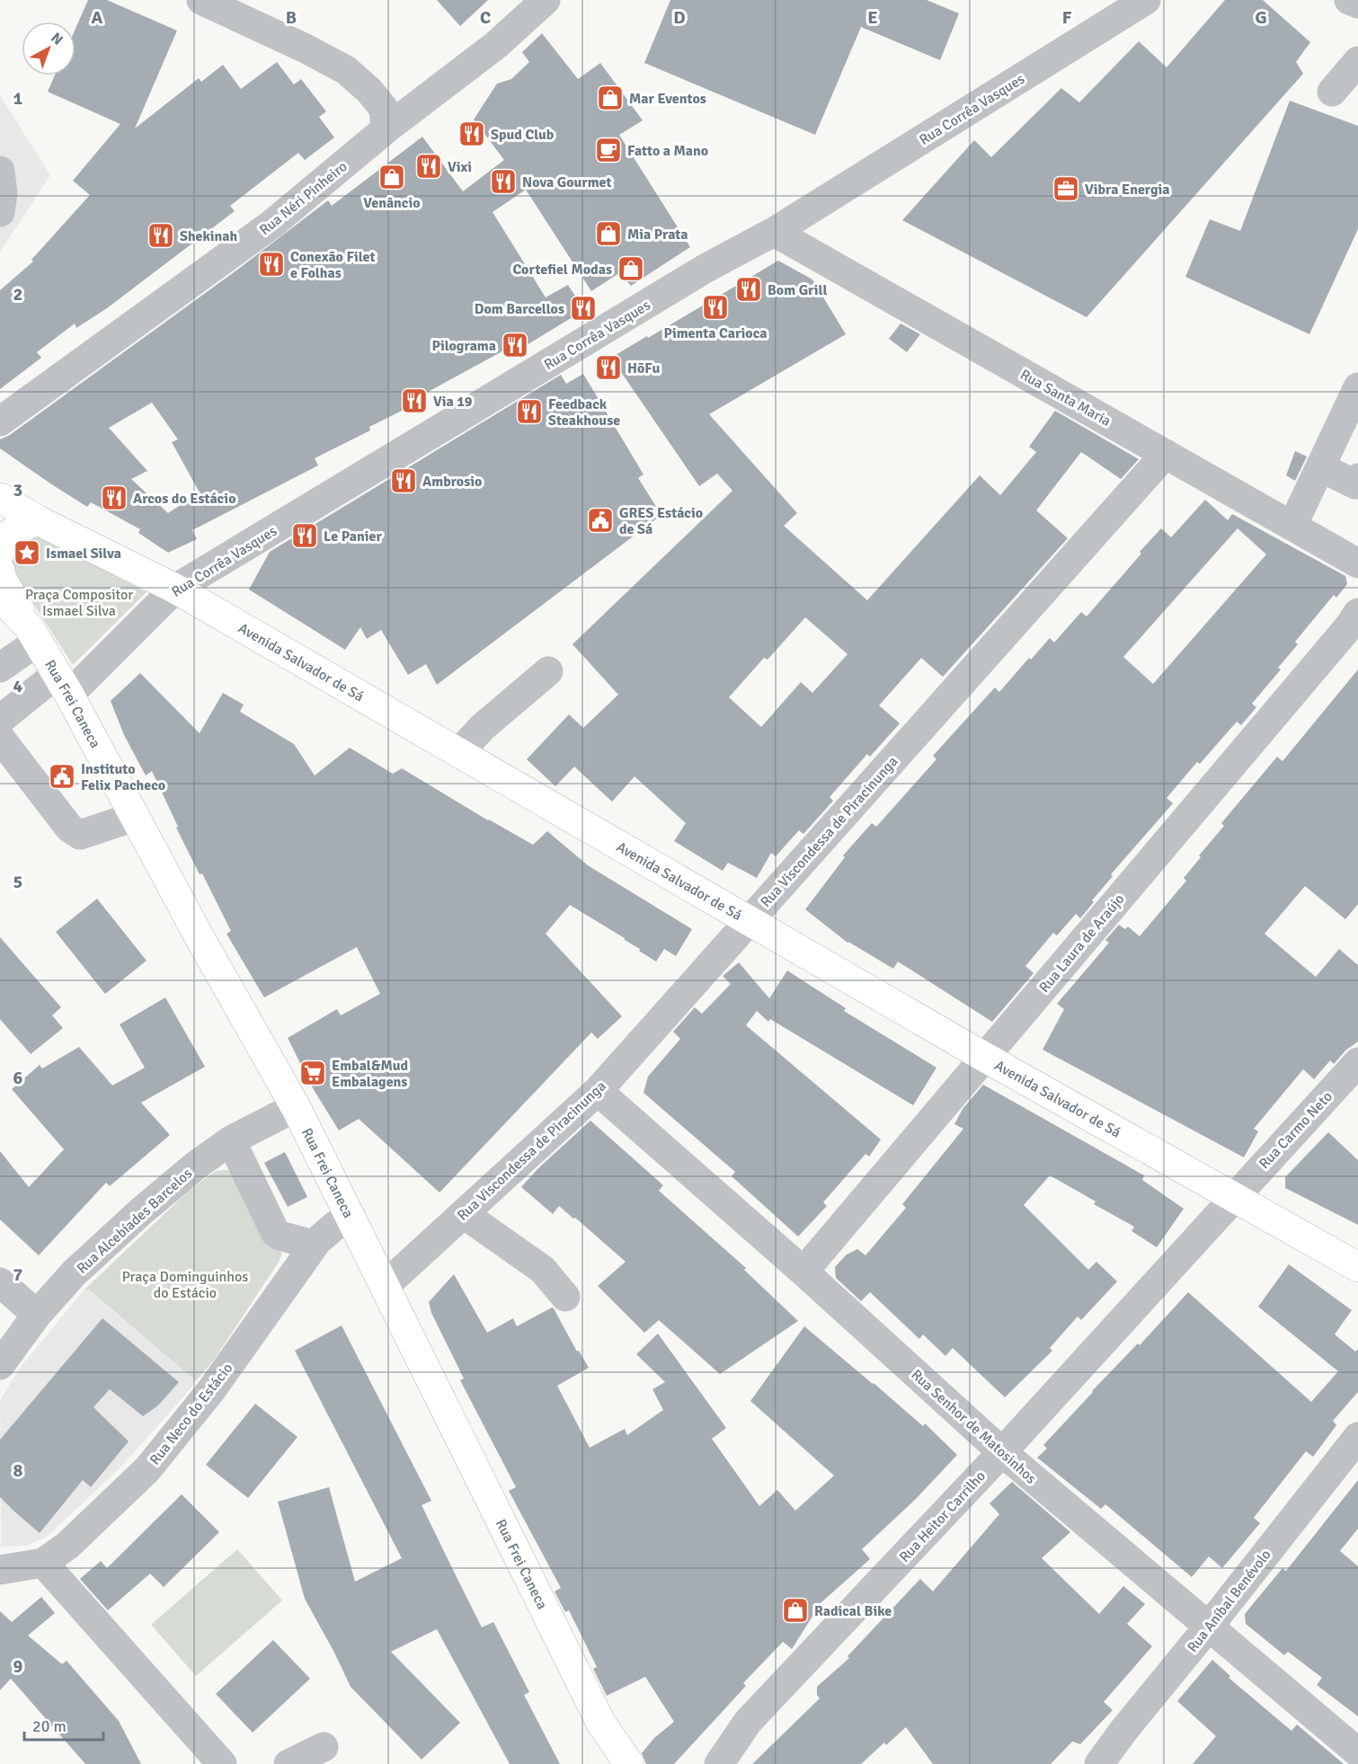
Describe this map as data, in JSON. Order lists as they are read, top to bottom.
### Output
{
  "streets": {
    "main road": ["Avenida Salvador de Sá", "Rua Frei Caneca"],
    "street": [
      "Rua Corrêa Vasques",
      "Rua Néri Pinheiro",
      "Rua Santa Maria",
      "Rua Viscondessa de Piracinunga",
      "Rua Laura de Araújo",
      "Rua Carmo Neto",
      "Rua Alcebíades Barcelos",
      "Rua Neco do Estácio",
      "Rua Senhor de Matosinhos",
      "Rua Heitor Carrilho",
      "Rua Aníbal Benévolo"
    ]
  },
  "crossings": [
    ["Rua Corrêa Vasques", "Rua Santa Maria"],
    ["Rua Corrêa Vasques", "Avenida Salvador de Sá"],
    ["Rua Corrêa Vasques", "Rua Frei Caneca"],
    ["Rua Santa Maria", "Rua Viscondessa de Piracinunga"],
    ["Avenida Salvador de Sá", "Rua Viscondessa de Piracinunga"],
    ["Avenida Salvador de Sá", "Rua Laura de Araújo"],
    ["Avenida Salvador de Sá", "Rua Carmo Neto"],
    ["Avenida Salvador de Sá", "Rua Heitor Carrilho"],
    ["Rua Frei Caneca", "Rua Viscondessa de Piracinunga"],
    ["Rua Frei Caneca", "Rua Alcebíades Barcelos"],
    ["Rua Frei Caneca", "Rua Neco do Estácio"],
    ["Rua Viscondessa de Piracinunga", "Rua Senhor de Matosinhos"],
    ["Rua Laura de Araújo", "Rua Senhor de Matosinhos"],
    ["Rua Carmo Neto", "Rua Heitor Carrilho"],
    ["Rua Senhor de Matosinhos", "Rua Heitor Carrilho"],
    ["Rua Senhor de Matosinhos", "Rua Aníbal Benévolo"]
  ],
  "parks": ["Praça Compositor Ismael Silva", "Praça Dominguinhos do Estácio"],
  "places": {
    "shop": [
      "Mar Eventos",
      "Venâncio",
      "Mia Prata",
      "Cortefiel Modas",
      "Radical Bike"
    ],
    "restaurant": [
      "Spud Club",
      "Vixi",
      "Nova Gourmet",
      "Shekinah",
      "Conexão Filet e Folhas",
      "Bom Grill",
      "Pimenta Carioca",
      "Dom Barcellos",
      "Pilograma",
      "HōFu",
      "Via 19",
      "Feedback Steakhouse",
      "Ambrosio",
      "Arcos do Estácio",
      "Le Panier"
    ],
    "cafe": ["Fatto a Mano"],
    "office": ["Vibra Energia"],
    "public building": ["GRES Estácio de Sá", "Instituto Felix Pacheco"],
    "place": ["Ismael Silva"],
    "supermarket": ["Embal&Mud Embalagens"]
  },
  "scale_bar": "20 m",
  "north": "top right",
  "grid": {
    "columns": [
      "A",
      "B",
      "C",
      "D",
      "E",
      "F",
      "G"
    ],
    "rows": [
      "1",
      "2",
      "3",
      "4",
      "5",
      "6",
      "7",
      "8",
      "9"
    ]
  }
}
